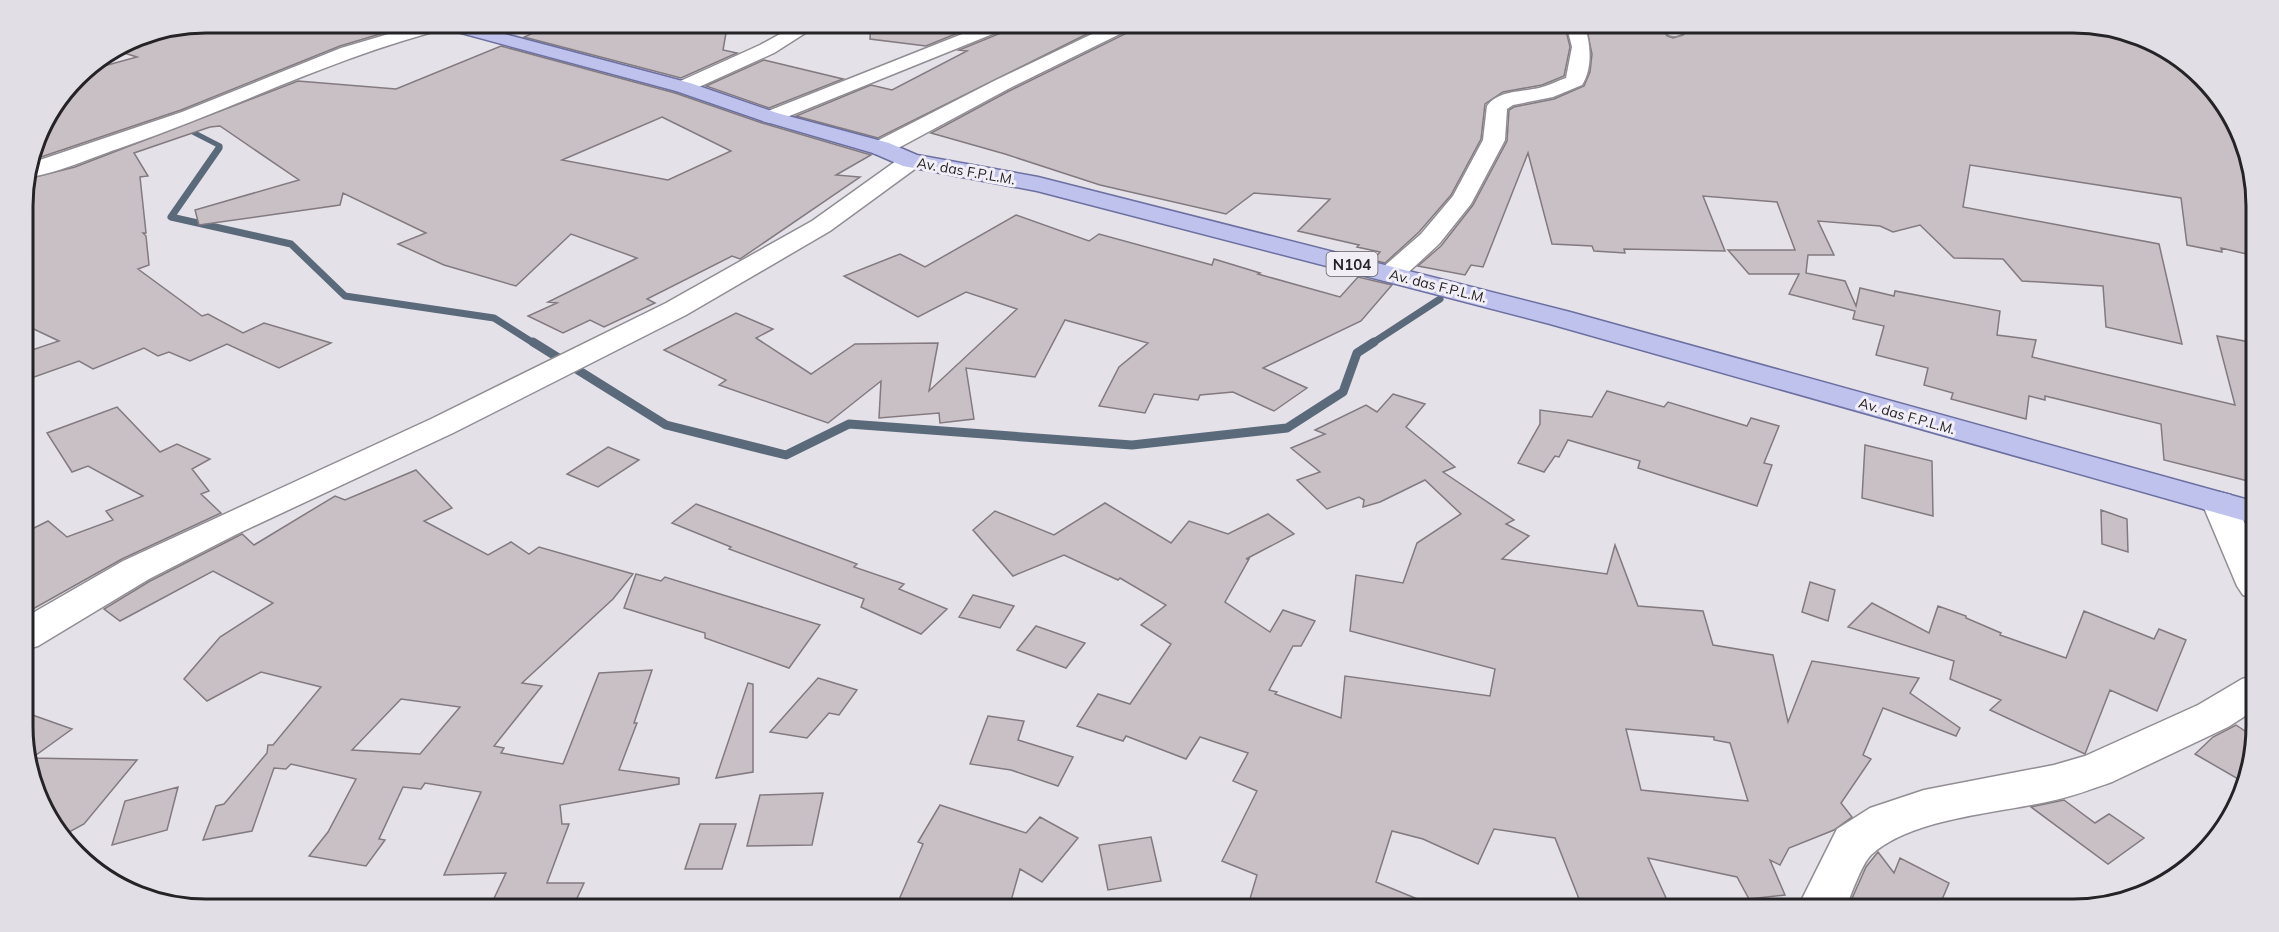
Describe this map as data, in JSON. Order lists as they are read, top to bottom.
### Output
{
  "streets": {
    "main road": ["Av. das F.P.L.M.", "N104"]
  }
}
